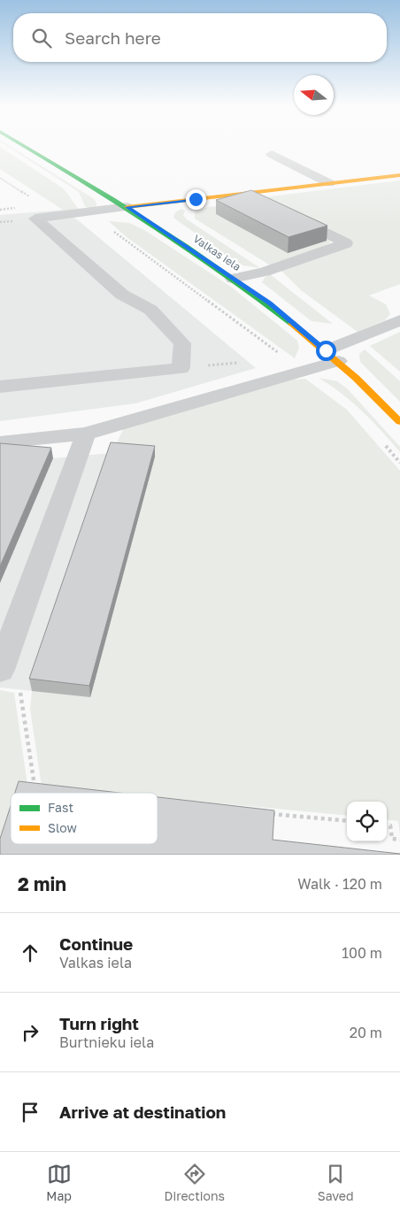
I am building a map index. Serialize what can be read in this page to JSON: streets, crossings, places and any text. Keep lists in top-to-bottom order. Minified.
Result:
{"streets":{"main road":["Valkas iela"]},"legend":["Fast","Slow"],"north":"left","page":{"search":"Search here","heading":["2 min","Walk · 120 m"],"list":[["Continue","Valkas iela","100 m"],["Turn right","Burtnieku iela","20 m"],"Arrive at destination"],"nav":["Map","Directions","Saved"]}}
